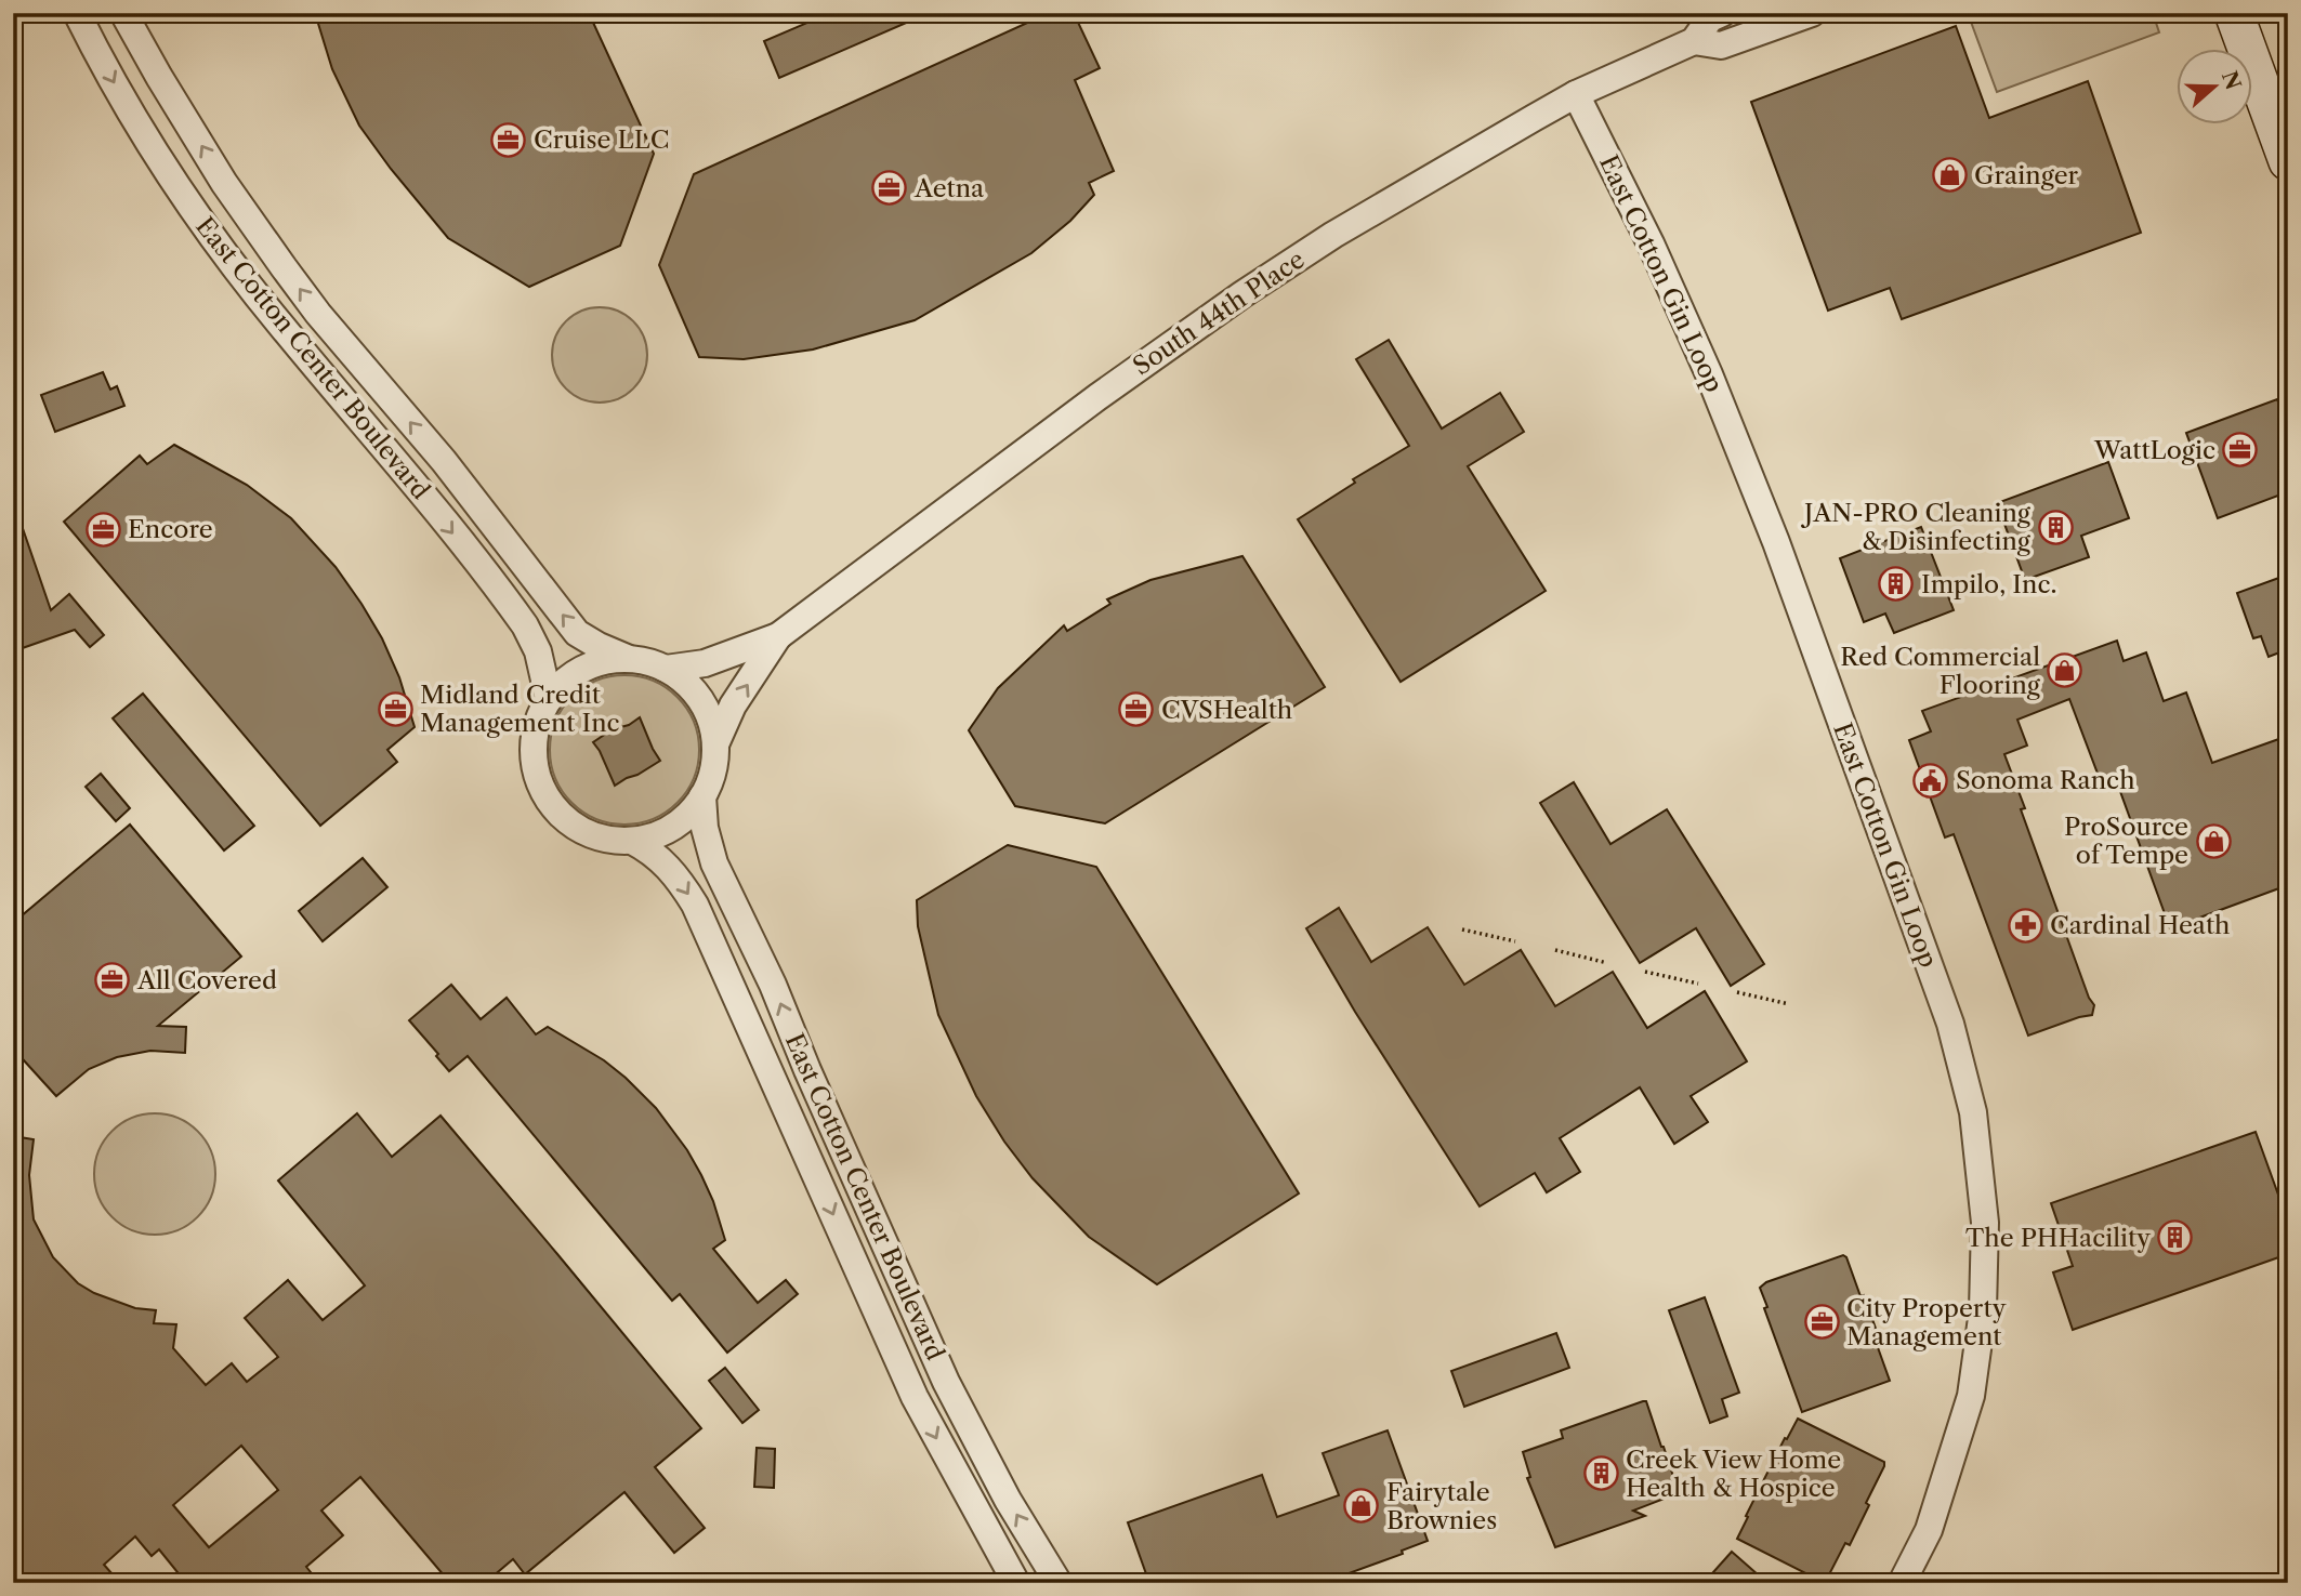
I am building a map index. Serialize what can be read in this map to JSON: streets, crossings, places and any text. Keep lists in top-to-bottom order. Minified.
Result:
{"streets":{"street":["East Cotton Gin Loop","South 44th Place","East Cotton Center Boulevard"]},"crossings":[["East Cotton Gin Loop","South 44th Place"],["South 44th Place","East Cotton Center Boulevard"]],"places":{"office":["Cruise LLC","Aetna","WattLogic","Encore","Midland Credit Management Inc","CVSHealth","All Covered","City Property Management"],"shop":["Grainger","Red Commercial Flooring","ProSource of Tempe","Fairytale Brownies"],"building":["JAN-PRO Cleaning & Disinfecting","Impilo, Inc.","The PHHacility","Creek View Home Health & Hospice"],"public building":["Sonoma Ranch"],"pharmacy":["Cardinal Heath"]},"north":"right"}
